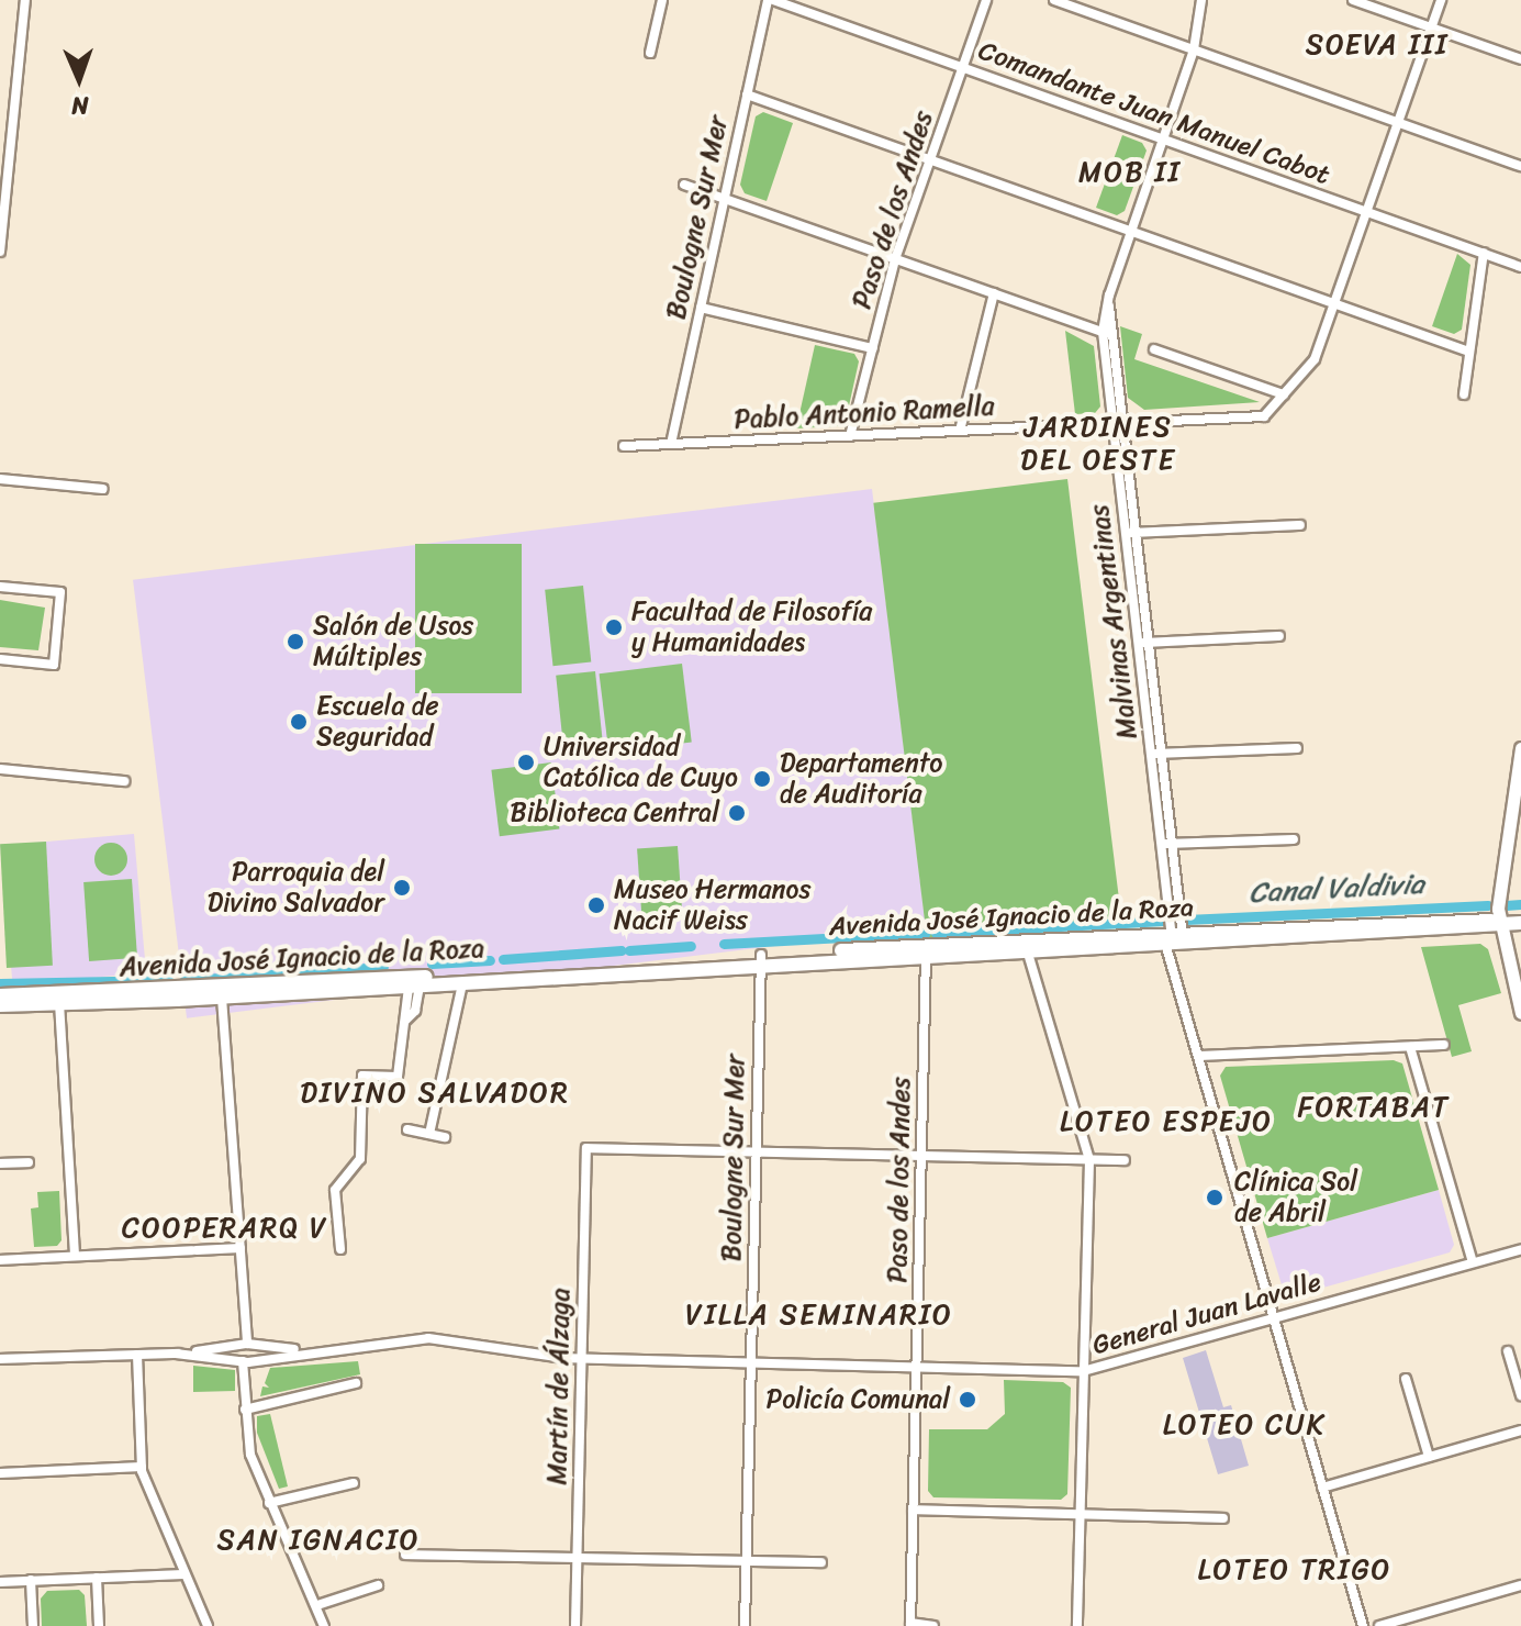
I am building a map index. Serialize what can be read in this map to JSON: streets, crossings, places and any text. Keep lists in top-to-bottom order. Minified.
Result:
{"streets":{"main road":["Avenida José Ignacio de la Roza"],"street":["Comandante Juan Manuel Cabot","Paso de los Andes","Boulogne Sur Mer","Pablo Antonio Ramella","Malvinas Argentinas","General Juan Lavalle","Martín de Álzaga"]},"crossings":[["Comandante Juan Manuel Cabot","Paso de los Andes"],["Comandante Juan Manuel Cabot","Boulogne Sur Mer"],["Comandante Juan Manuel Cabot","Malvinas Argentinas"],["Paso de los Andes","Pablo Antonio Ramella"],["Paso de los Andes","Avenida José Ignacio de la Roza"],["Paso de los Andes","General Juan Lavalle"],["Boulogne Sur Mer","Pablo Antonio Ramella"],["Boulogne Sur Mer","Avenida José Ignacio de la Roza"],["Boulogne Sur Mer","General Juan Lavalle"],["Boulogne Sur Mer","Martín de Álzaga"],["Pablo Antonio Ramella","Malvinas Argentinas"],["Malvinas Argentinas","Avenida José Ignacio de la Roza"],["Malvinas Argentinas","General Juan Lavalle"],["General Juan Lavalle","Martín de Álzaga"]],"districts":["SOEVA III","MOB II","JARDINES DEL OESTE","DIVINO SALVADOR","FORTABAT","LOTEO ESPEJO","COOPERARQ V","VILLA SEMINARIO","LOTEO CUK","SAN IGNACIO","LOTEO TRIGO"],"water":["Canal Valdivia"],"places":["Facultad de Filosofía y Humanidades","Salón de Usos Múltiples","Escuela de Seguridad","Universidad Católica de Cuyo","Departamento de Auditoría","Biblioteca Central","Parroquia del Divino Salvador","Museo Hermanos Nacif Weiss","Clínica Sol de Abril","Policía Comunal"],"north":"bottom"}
